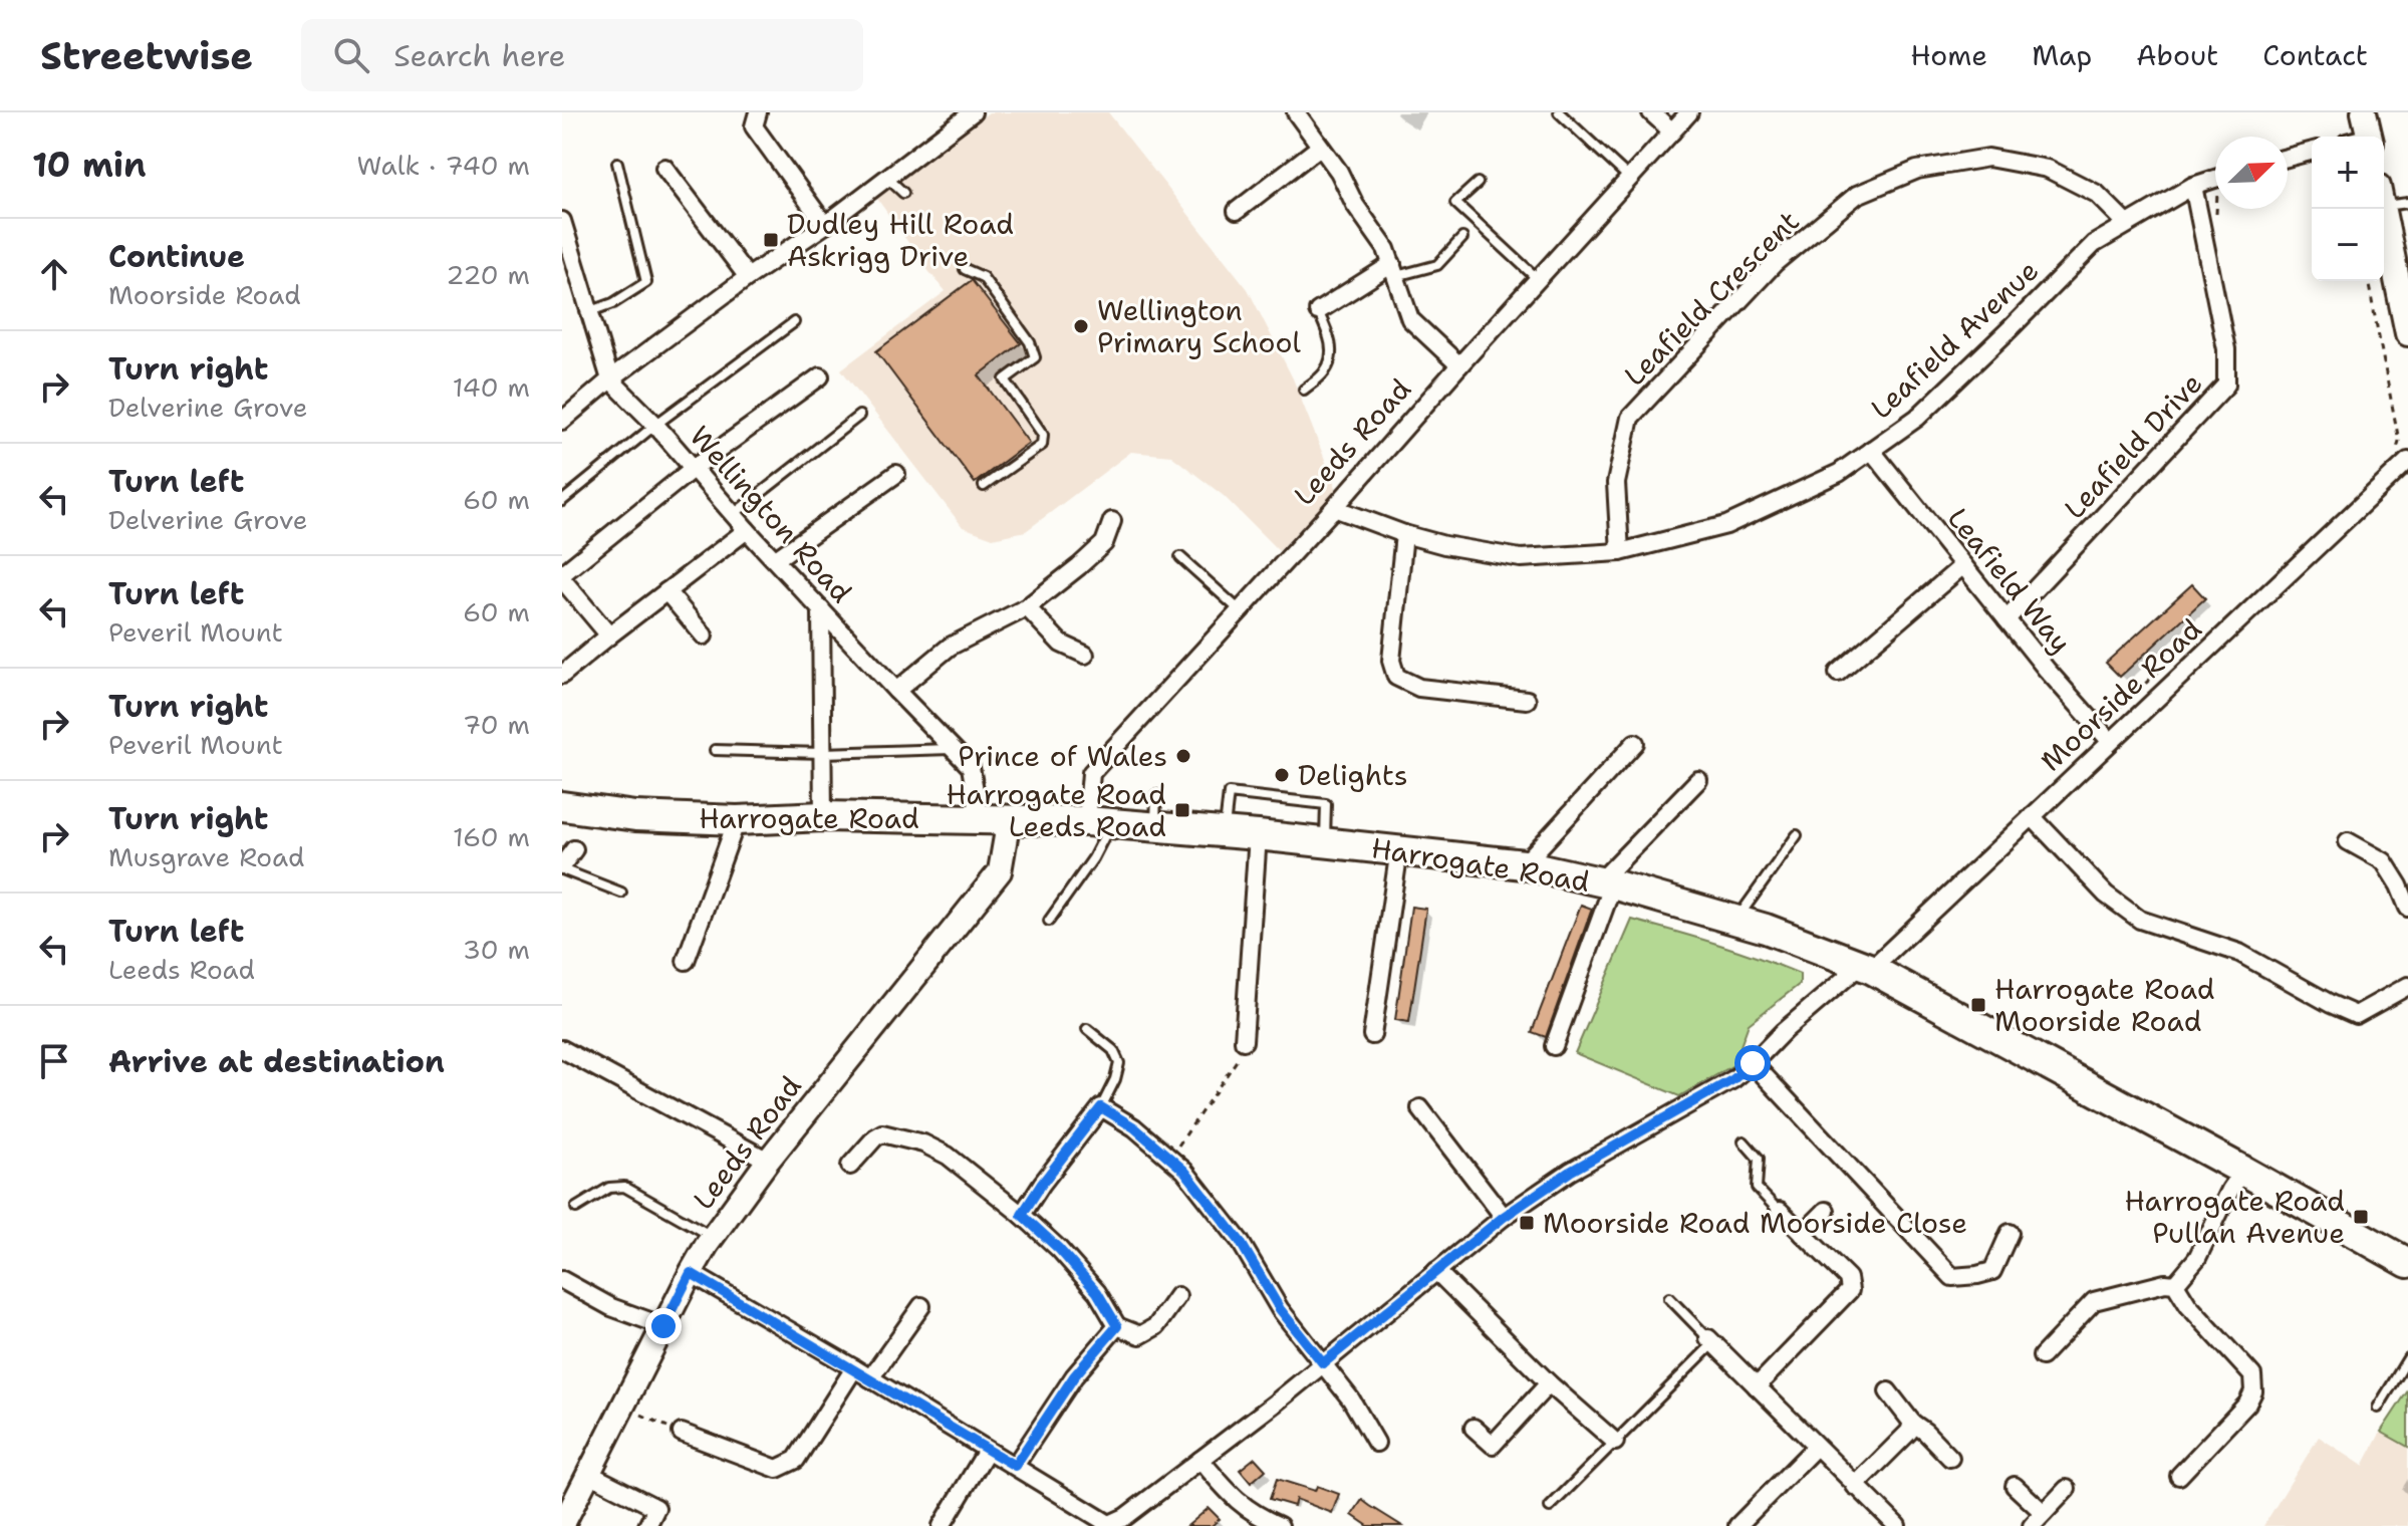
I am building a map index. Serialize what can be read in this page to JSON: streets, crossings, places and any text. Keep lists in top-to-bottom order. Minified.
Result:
{"streets":{"highway":["Harrogate Road"],"street":["Leafield Crescent","Leafield Avenue","Leeds Road","Leafield Drive","Wellington Road","Leafield Way","Moorside Road"]},"crossings":[["Leafield Crescent","Leafield Avenue"],["Leafield Avenue","Leeds Road"],["Leafield Avenue","Leafield Drive"],["Leafield Avenue","Leafield Way"],["Leeds Road","Harrogate Road"],["Leafield Drive","Leafield Way"],["Wellington Road","Harrogate Road"],["Leafield Way","Moorside Road"],["Moorside Road","Harrogate Road"]],"places":{"transit":["Dudley Hill Road Askrigg Drive","Harrogate Road Leeds Road","Harrogate Road Moorside Road","Harrogate Road Pullan Avenue","Moorside Road Moorside Close"],"other":["Wellington Primary School","Prince of Wales","Delights"]},"north":"top right","page":{"header":"Streetwise","search":"Search here","nav":["Home","Map","About","Contact"],"heading":["10 min","Walk · 740 m"],"map_buttons":["+","−"],"list":[["Continue","Moorside Road","220 m"],["Turn right","Delverine Grove","140 m"],["Turn left","Delverine Grove","60 m"],["Turn left","Peveril Mount","60 m"],["Turn right","Peveril Mount","70 m"],["Turn right","Musgrave Road","160 m"],["Turn left","Leeds Road","30 m"],"Arrive at destination"]}}
